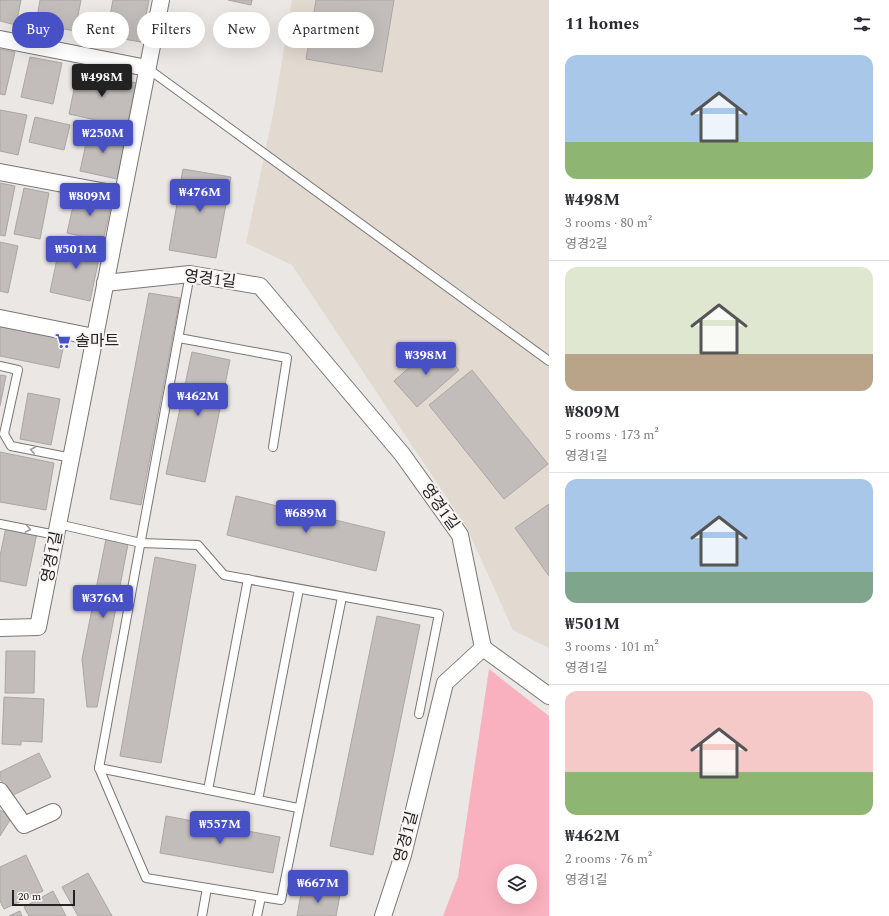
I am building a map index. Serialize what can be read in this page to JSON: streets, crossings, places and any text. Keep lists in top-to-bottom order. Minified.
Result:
{"streets":{"street":["영경1길"]},"places":{"supermarket":["솔마트"]},"scale_bar":"20 m","page":{"heading":"11 homes","chip":["Buy","Rent","Filters","New","Apartment"],"list":[{"name":"₩498M","note":"3 rooms · 80 m² · 영경2길"},{"name":"₩809M","note":"5 rooms · 173 m² · 영경1길"},{"name":"₩501M","note":"3 rooms · 101 m² · 영경1길"},{"name":"₩462M","note":"2 rooms · 76 m² · 영경1길"}],"price":["₩498M","₩250M","₩476M","₩809M","₩501M","₩398M","₩462M","₩689M","₩376M","₩557M","₩667M"],"scale":"20 m"}}
